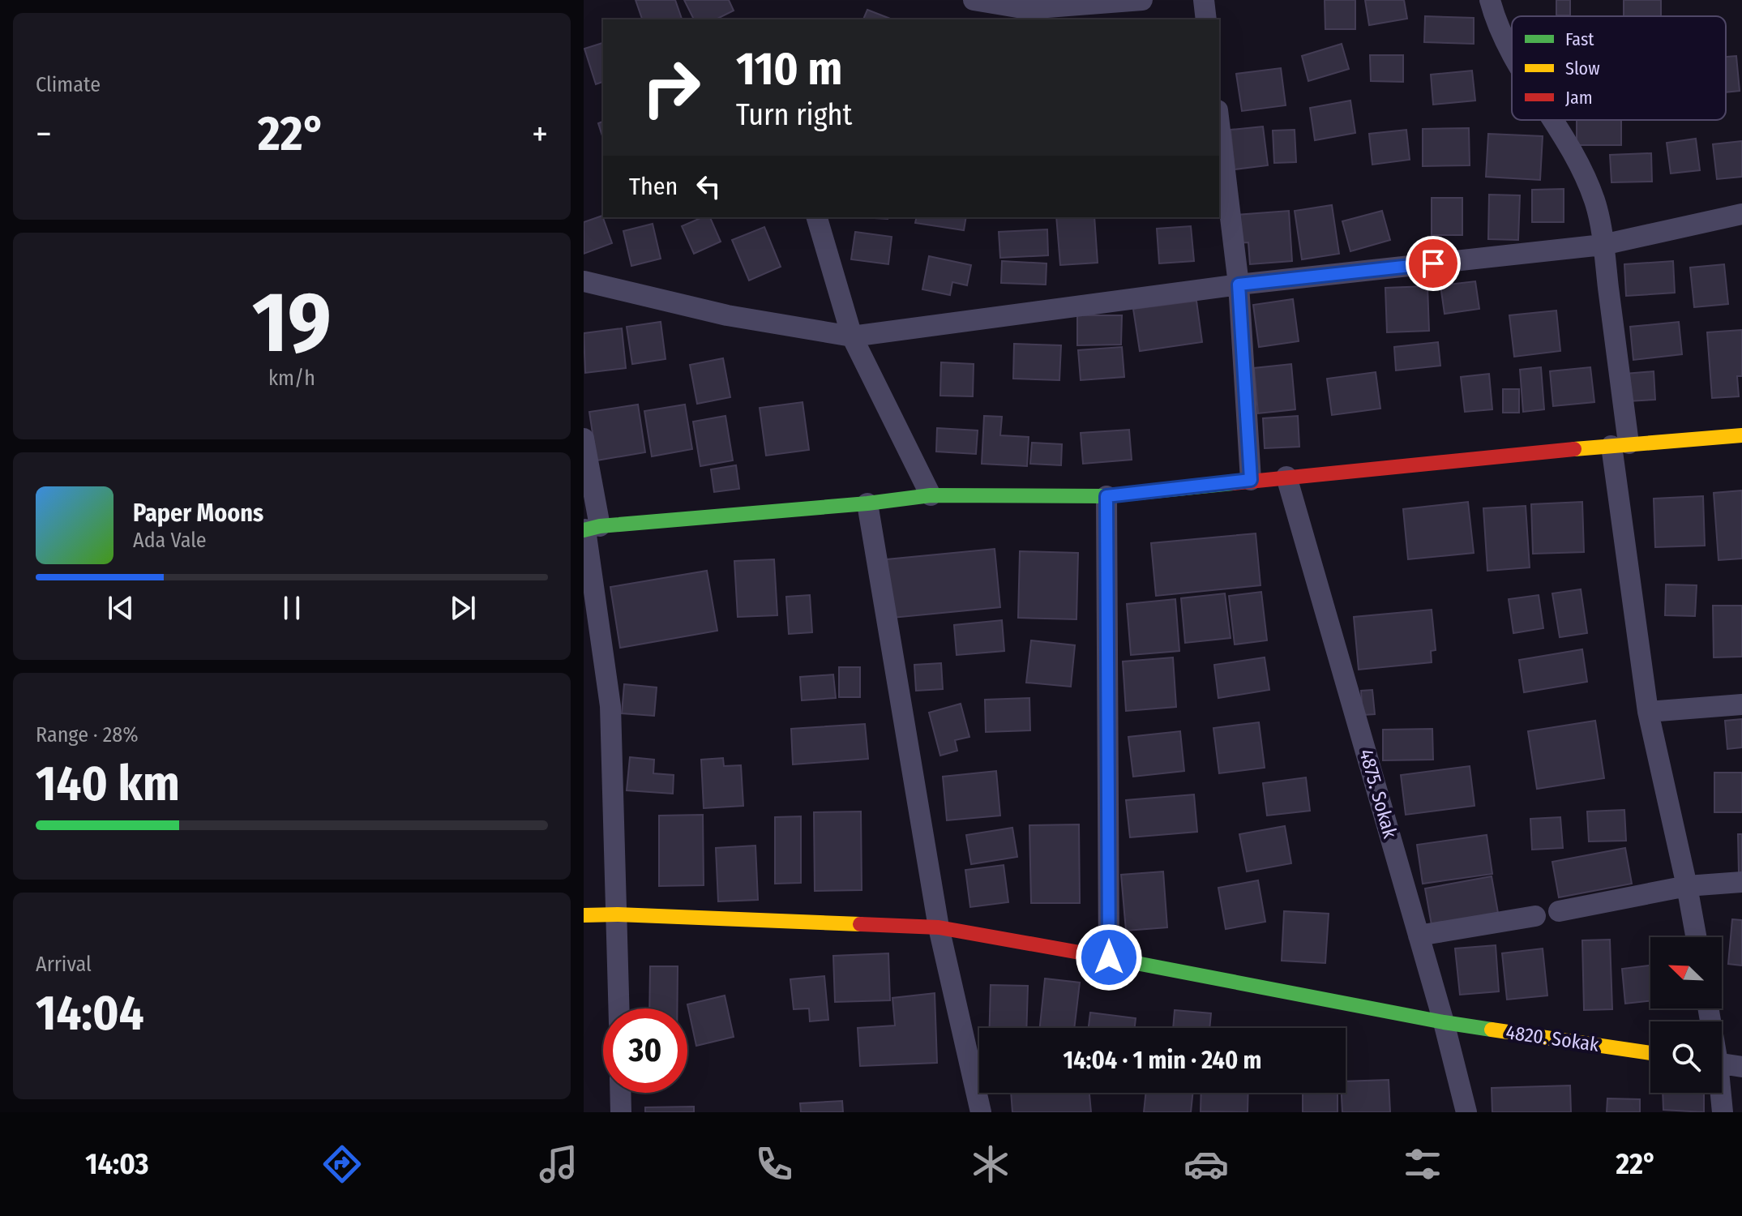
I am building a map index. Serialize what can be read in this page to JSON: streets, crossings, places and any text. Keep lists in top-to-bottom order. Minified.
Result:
{"streets":{"street":["4875. Sokak","4820. Sokak"]},"crossings":[["4875. Sokak","4820. Sokak"]],"legend":["Fast","Slow","Jam"],"north":"top left","page":{"tile":["Climate",["19","km/h"],["Range · 28%","140 km"],["Arrival","14:04"]],"turn":["110 m","Turn right"],"heat":["−","22°","+"],"then":"Then","song":["Paper Moons","Ada Vale"],"limit":"30","trip":"14:04 · 1 min · 240 m","tabs":["14:03","22°"]}}
